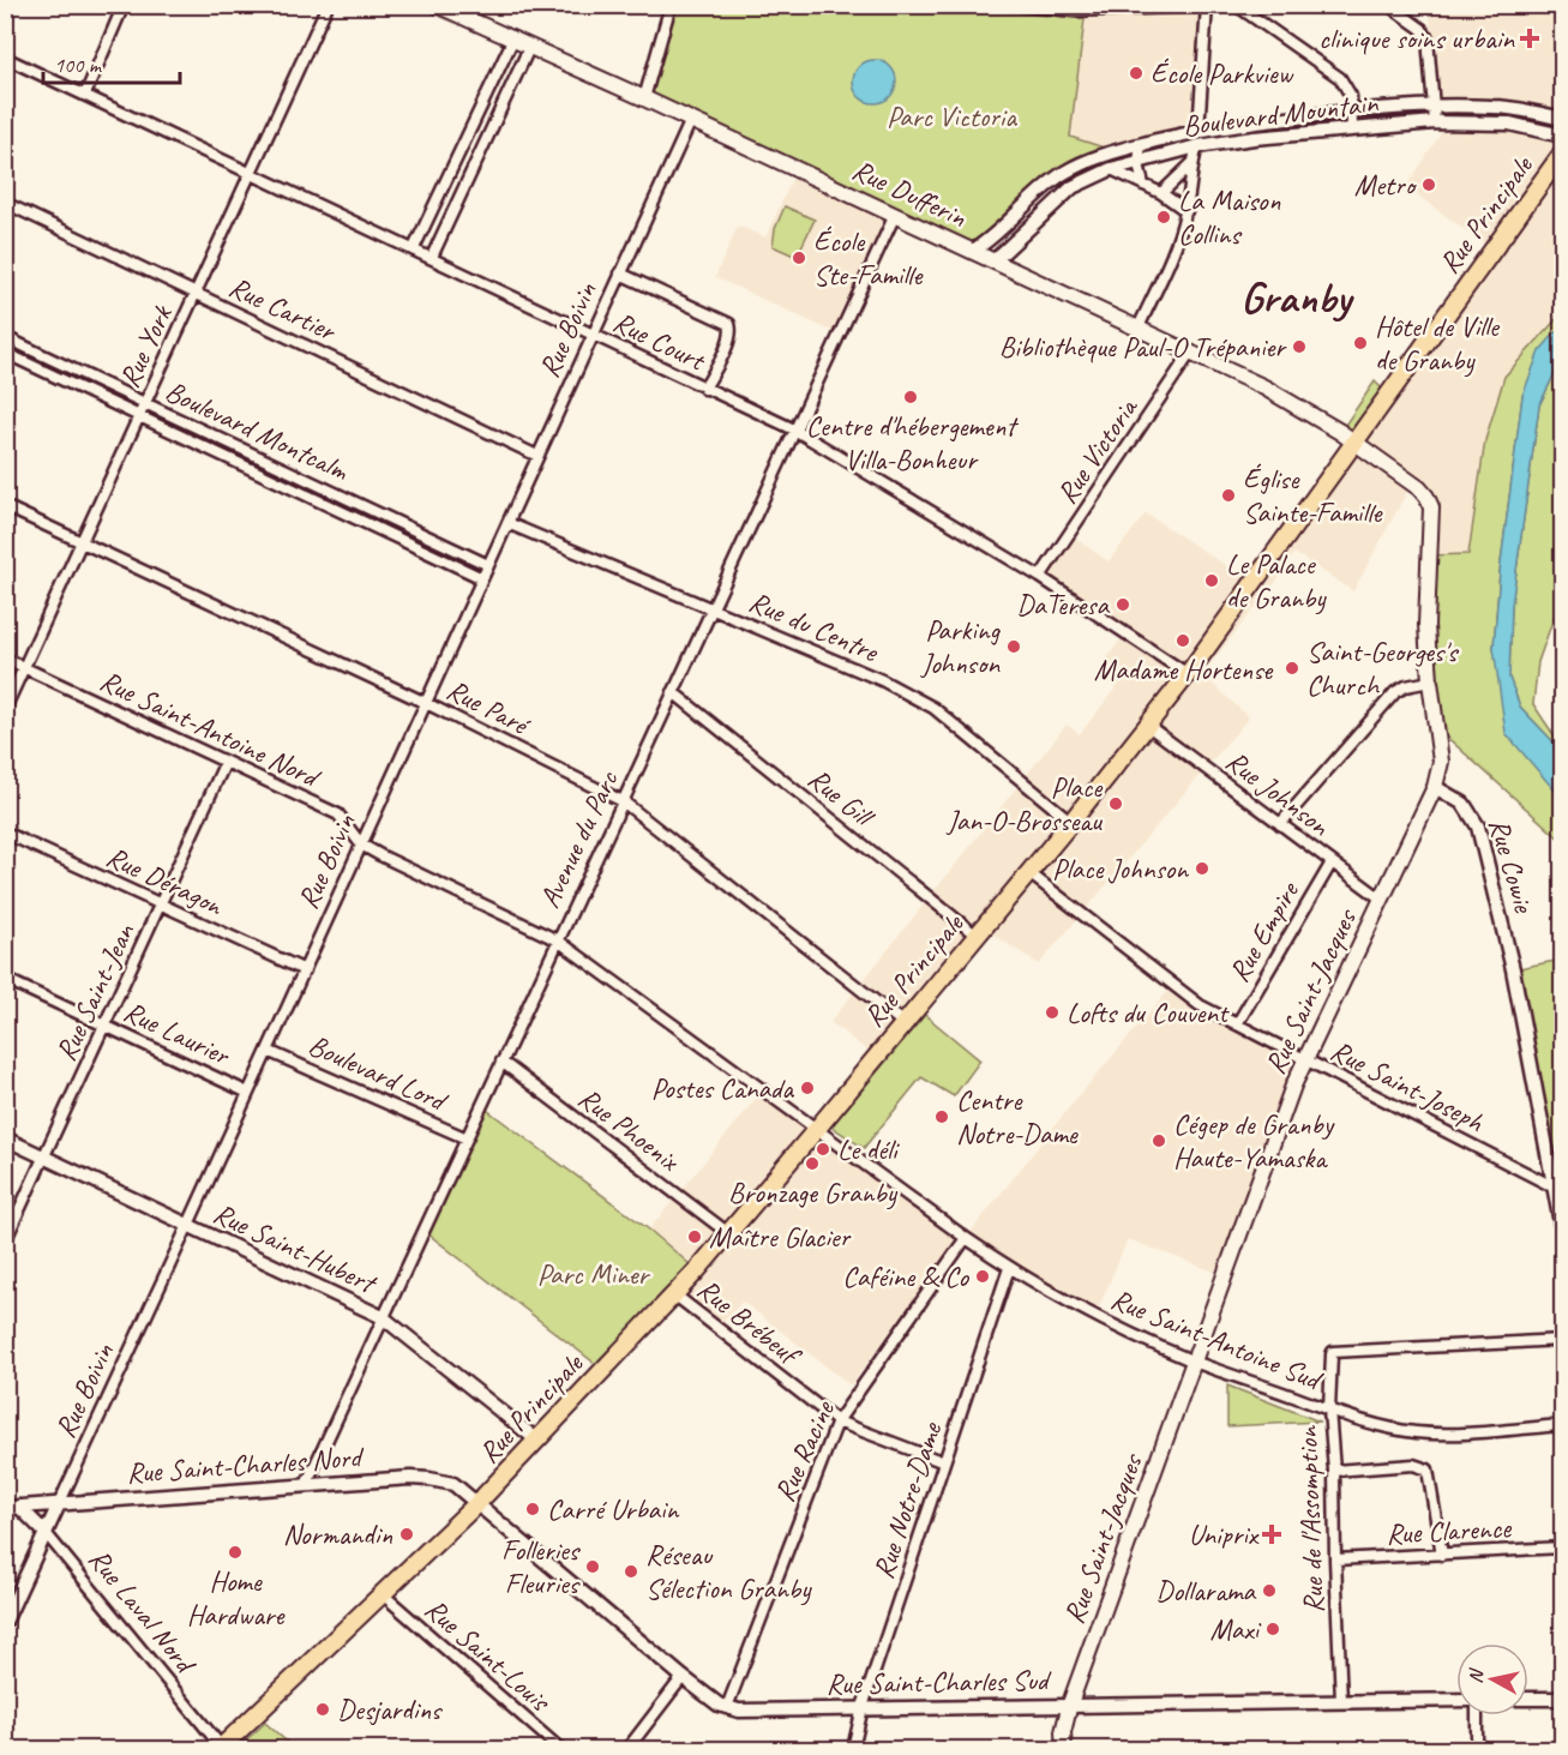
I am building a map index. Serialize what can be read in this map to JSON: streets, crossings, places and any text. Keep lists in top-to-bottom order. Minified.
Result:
{"streets":{"main road":["Rue Dufferin","Rue Principale","Rue Saint-Jacques"],"street":["Boulevard Mountain","Rue Cartier","Rue Boivin","Rue Court","Rue York","Boulevard Montcalm","Rue Victoria","Rue du Centre","Rue Paré","Rue Saint-Antoine Nord","Rue Johnson","Rue Gill","Avenue du Parc","Rue Cowie","Rue Déragon","Rue Empire","Rue Saint-Jean","Rue Laurier","Boulevard Lord","Rue Saint-Joseph","Rue Phoenix","Rue Saint-Hubert","Rue Brébeuf","Rue Saint-Antoine Sud","Rue Racine","Rue Saint-Charles Nord","Rue Notre-Dame","Rue de l'Assomption","Rue Clarence","Rue Laval Nord","Rue Saint-Louis","Rue Saint-Charles Sud"]},"crossings":[["Boulevard Mountain","Rue Dufferin"],["Rue Dufferin","Rue Principale"],["Rue Dufferin","Rue Boivin"],["Rue Dufferin","Rue Victoria"],["Rue Dufferin","Avenue du Parc"],["Rue Dufferin","Rue Saint-Jacques"],["Rue Principale","Rue Court"],["Rue Principale","Rue du Centre"],["Rue Principale","Rue Paré"],["Rue Principale","Rue Saint-Antoine Nord"],["Rue Principale","Rue Johnson"],["Rue Principale","Rue Gill"],["Rue Principale","Rue Saint-Jacques"],["Rue Principale","Rue Saint-Joseph"],["Rue Principale","Rue Phoenix"],["Rue Principale","Rue Saint-Hubert"],["Rue Principale","Rue Brébeuf"],["Rue Principale","Rue Saint-Antoine Sud"],["Rue Principale","Rue Saint-Charles Nord"],["Rue Principale","Rue Laval Nord"],["Rue Principale","Rue Saint-Louis"],["Rue Principale","Rue Saint-Charles Sud"],["Rue Cartier","Rue Boivin"],["Rue Cartier","Rue York"],["Rue Boivin","Rue Court"],["Rue Boivin","Boulevard Montcalm"],["Rue Boivin","Rue du Centre"],["Rue Boivin","Rue Paré"],["Rue Boivin","Rue Saint-Antoine Nord"],["Rue Boivin","Rue Déragon"],["Rue Boivin","Rue Laurier"],["Rue Boivin","Boulevard Lord"],["Rue Boivin","Rue Saint-Hubert"],["Rue Boivin","Rue Saint-Charles Nord"],["Rue Boivin","Rue Laval Nord"],["Rue Court","Rue York"],["Rue Court","Rue Victoria"],["Rue Court","Avenue du Parc"],["Rue York","Boulevard Montcalm"],["Rue York","Rue Paré"],["Rue York","Rue Saint-Antoine Nord"],["Rue du Centre","Avenue du Parc"],["Rue Paré","Avenue du Parc"],["Rue Saint-Antoine Nord","Avenue du Parc"],["Rue Saint-Antoine Nord","Rue Saint-Jean"],["Rue Saint-Antoine Nord","Rue Saint-Antoine Sud"],["Rue Johnson","Rue Empire"],["Rue Johnson","Rue Saint-Jacques"],["Rue Gill","Avenue du Parc"],["Avenue du Parc","Boulevard Lord"],["Avenue du Parc","Rue Phoenix"],["Avenue du Parc","Rue Saint-Hubert"],["Avenue du Parc","Rue Saint-Charles Nord"],["Rue Cowie","Rue Saint-Jacques"],["Rue Cowie","Rue Saint-Joseph"],["Rue Déragon","Rue Saint-Jean"],["Rue Empire","Rue Saint-Joseph"],["Rue Saint-Jean","Rue Laurier"],["Rue Saint-Jean","Rue Saint-Hubert"],["Rue Saint-Jacques","Rue Saint-Joseph"],["Rue Saint-Jacques","Rue Saint-Antoine Sud"],["Rue Saint-Jacques","Rue Saint-Charles Sud"],["Rue Brébeuf","Rue Racine"],["Rue Brébeuf","Rue Notre-Dame"],["Rue Saint-Antoine Sud","Rue Racine"],["Rue Saint-Antoine Sud","Rue Notre-Dame"],["Rue Saint-Antoine Sud","Rue de l'Assomption"],["Rue Racine","Rue Saint-Charles Sud"],["Rue Saint-Charles Nord","Rue Laval Nord"],["Rue Saint-Charles Nord","Rue Saint-Charles Sud"],["Rue Notre-Dame","Rue Saint-Charles Sud"],["Rue de l'Assomption","Rue Clarence"],["Rue de l'Assomption","Rue Saint-Charles Sud"]],"districts":["Granby"],"parks":["Parc Victoria","Parc Miner"],"places":{"health":["clinique soins urbain","Uniprix"],"other":["École Parkview","Metro","La Maison Collins","École Ste-Famille","Hôtel de Ville de Granby","Bibliothèque Paul-O Trépanier","Centre d'hébergement Villa-Bonheur","Église Sainte-Famille","Le Palace de Granby","DaTeresa","Madame Hortense","Parking Johnson","Saint-Georges's Church","Place Jan-O-Brosseau","Place Johnson","Lofts du Couvent","Postes Canada","Centre Notre-Dame","Cégep de Granby Haute-Yamaska","Le déli","Bronzage Granby","Maître Glacier","Caféine & Co","Carré Urbain","Normandin","Home Hardware","Folleries Fleuries","Réseau Sélection Granby","Dollarama","Maxi","Desjardins"]},"scale_bar":"100 m","north":"left"}
